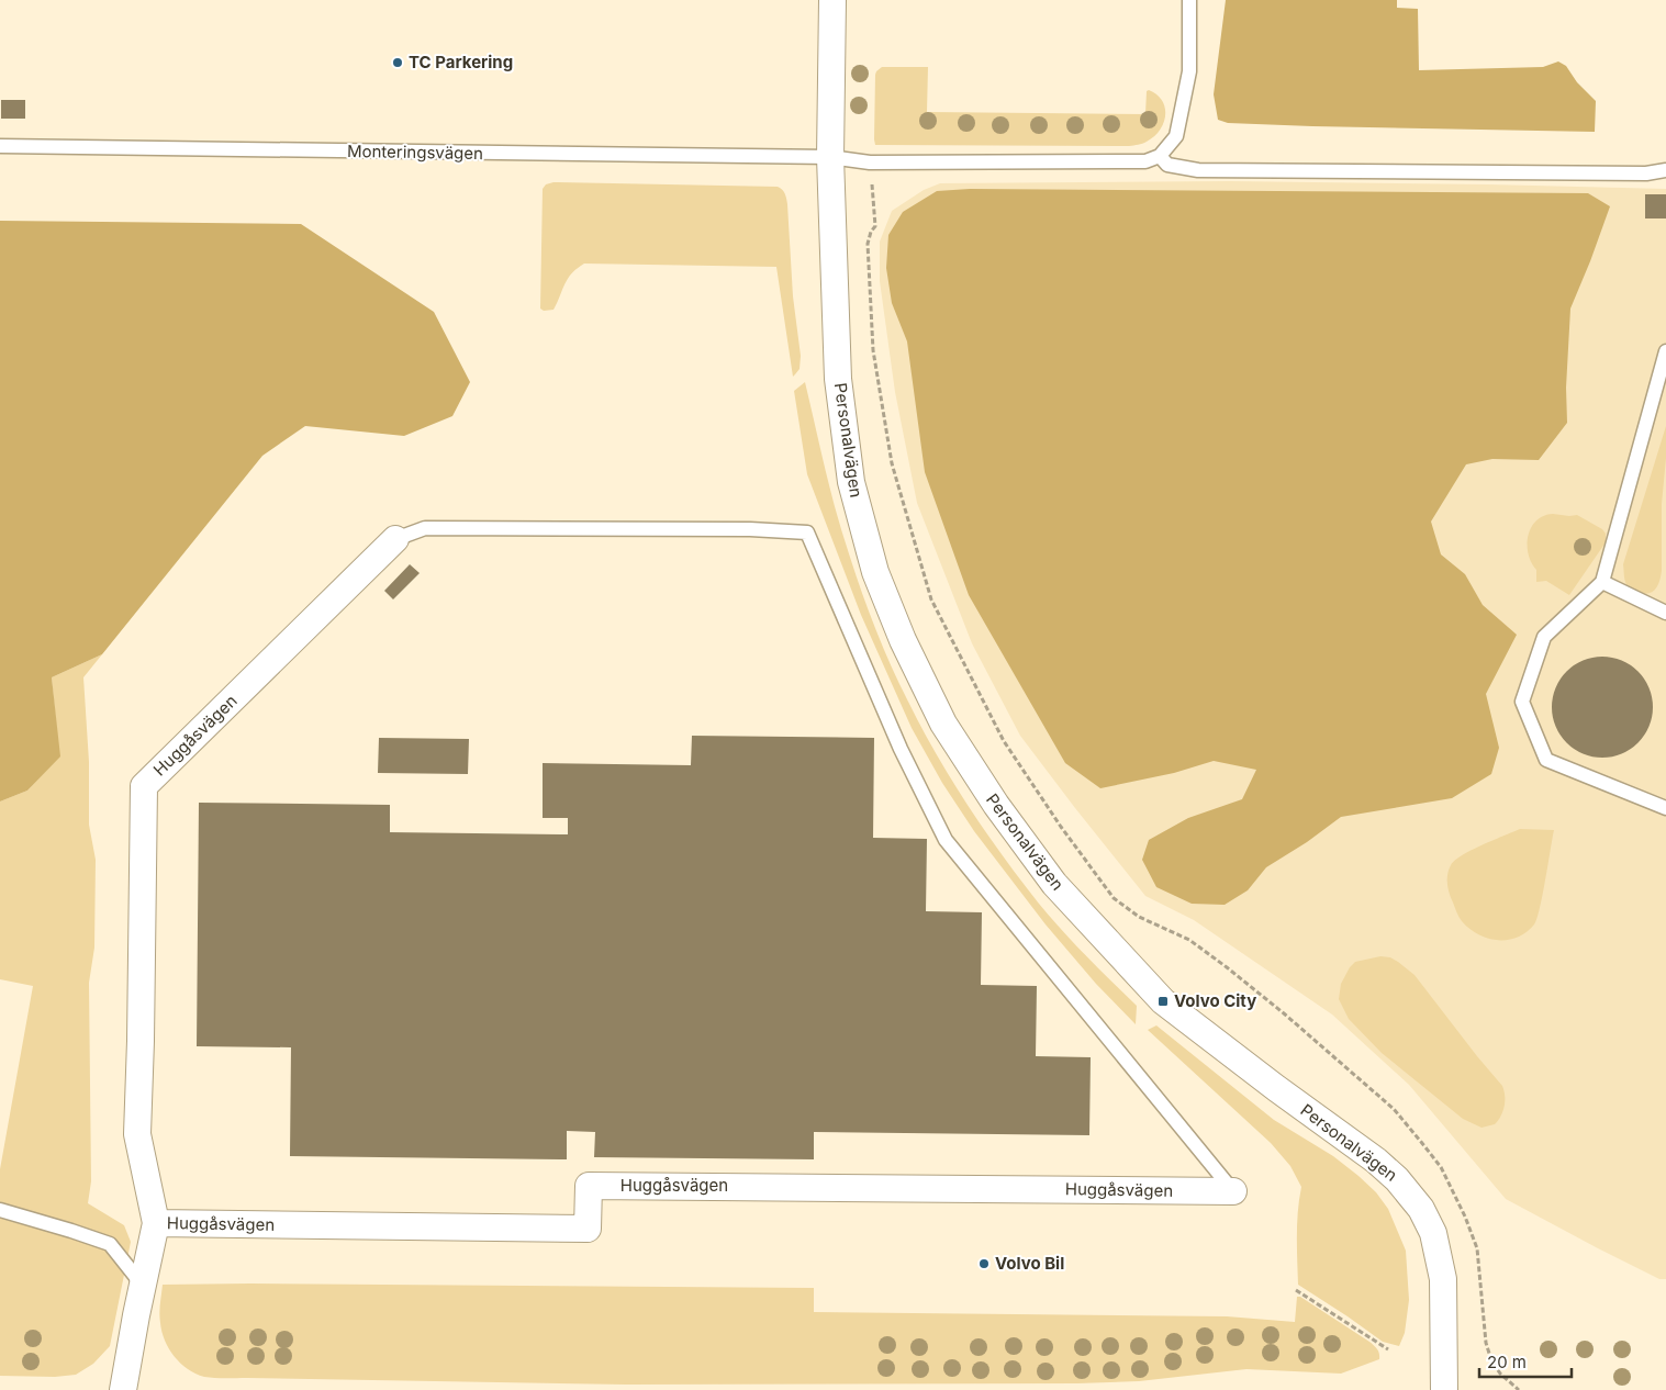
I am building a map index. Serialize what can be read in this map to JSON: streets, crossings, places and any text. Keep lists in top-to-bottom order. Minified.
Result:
{"streets":{"street":["Personalvägen","Huggåsvägen"],"lane":["Monteringsvägen"]},"crossings":[["Monteringsvägen","Personalvägen"]],"places":{"other":["TC Parkering","Volvo Bil"],"transit":["Volvo City"]},"scale_bar":"20 m"}
